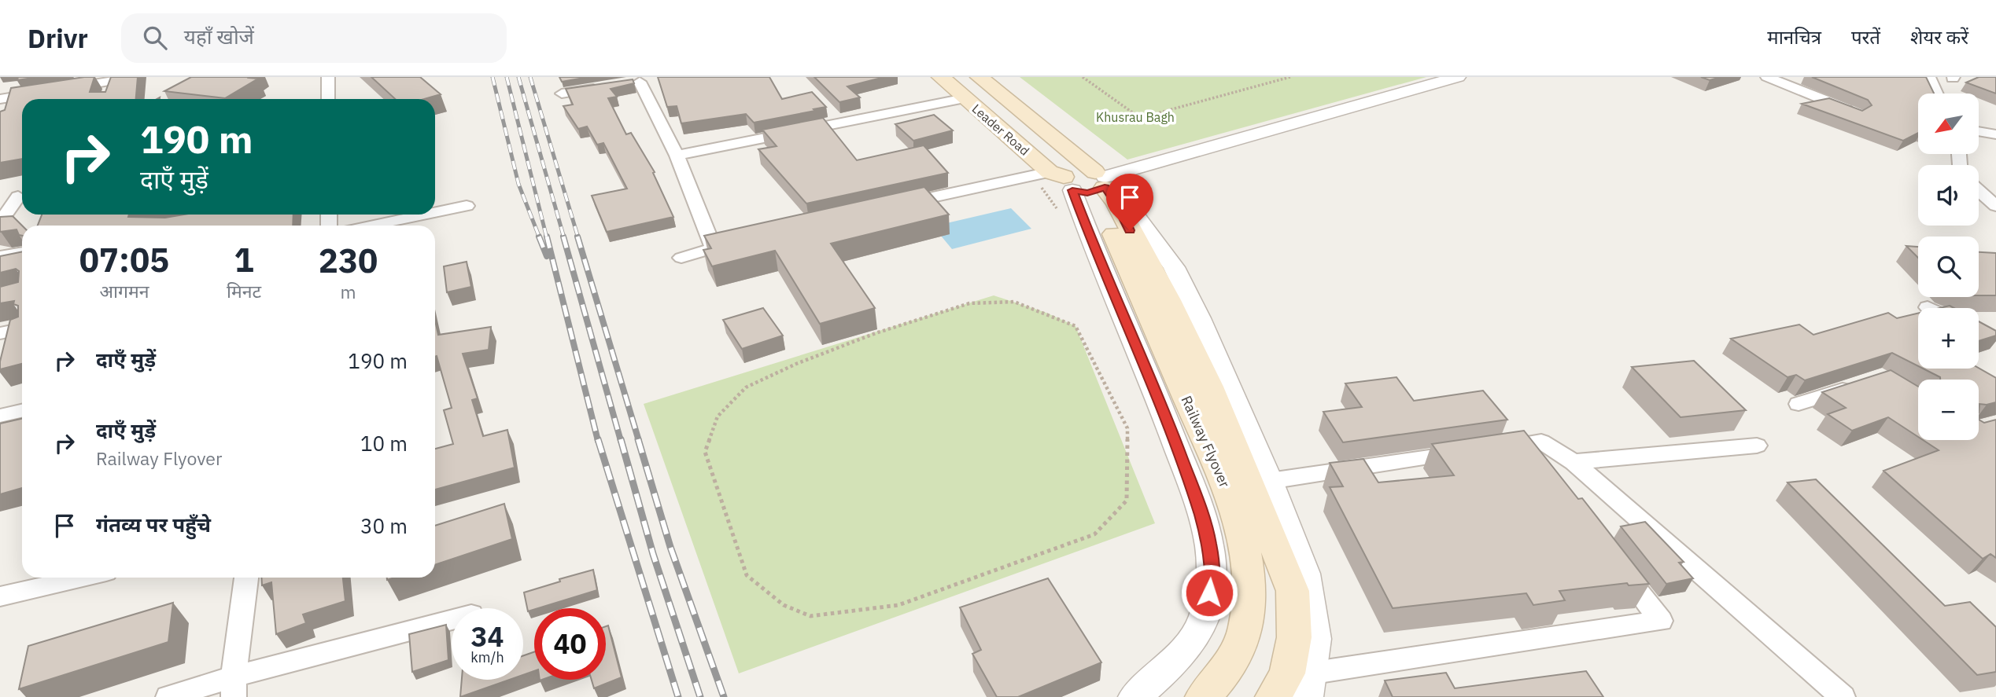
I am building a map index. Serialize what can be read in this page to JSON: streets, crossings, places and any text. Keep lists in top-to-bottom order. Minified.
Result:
{"streets":{"main road":["Leader Road","Railway Flyover"]},"crossings":[["Leader Road","Railway Flyover"]],"parks":["Khusrau Bagh"],"north":"bottom left","page":{"header":"Drivr","search":"यहाँ खोजें","nav":["मानचित्र","परतें","शेयर करें"],"map_buttons":["+","−"],"turn":["190 m","दाएँ मुड़ें"],"eta":["07:05","आगमन","1","मिनट","230","m"],"list":[{"name":"दाएँ मुड़ें","value":"190 m"},{"name":"दाएँ मुड़ें","note":"Railway Flyover","value":"10 m"},{"name":"गंतव्य पर पहुँचे","value":"30 m"}],"speed":"34 km/h","limit":"40"}}
